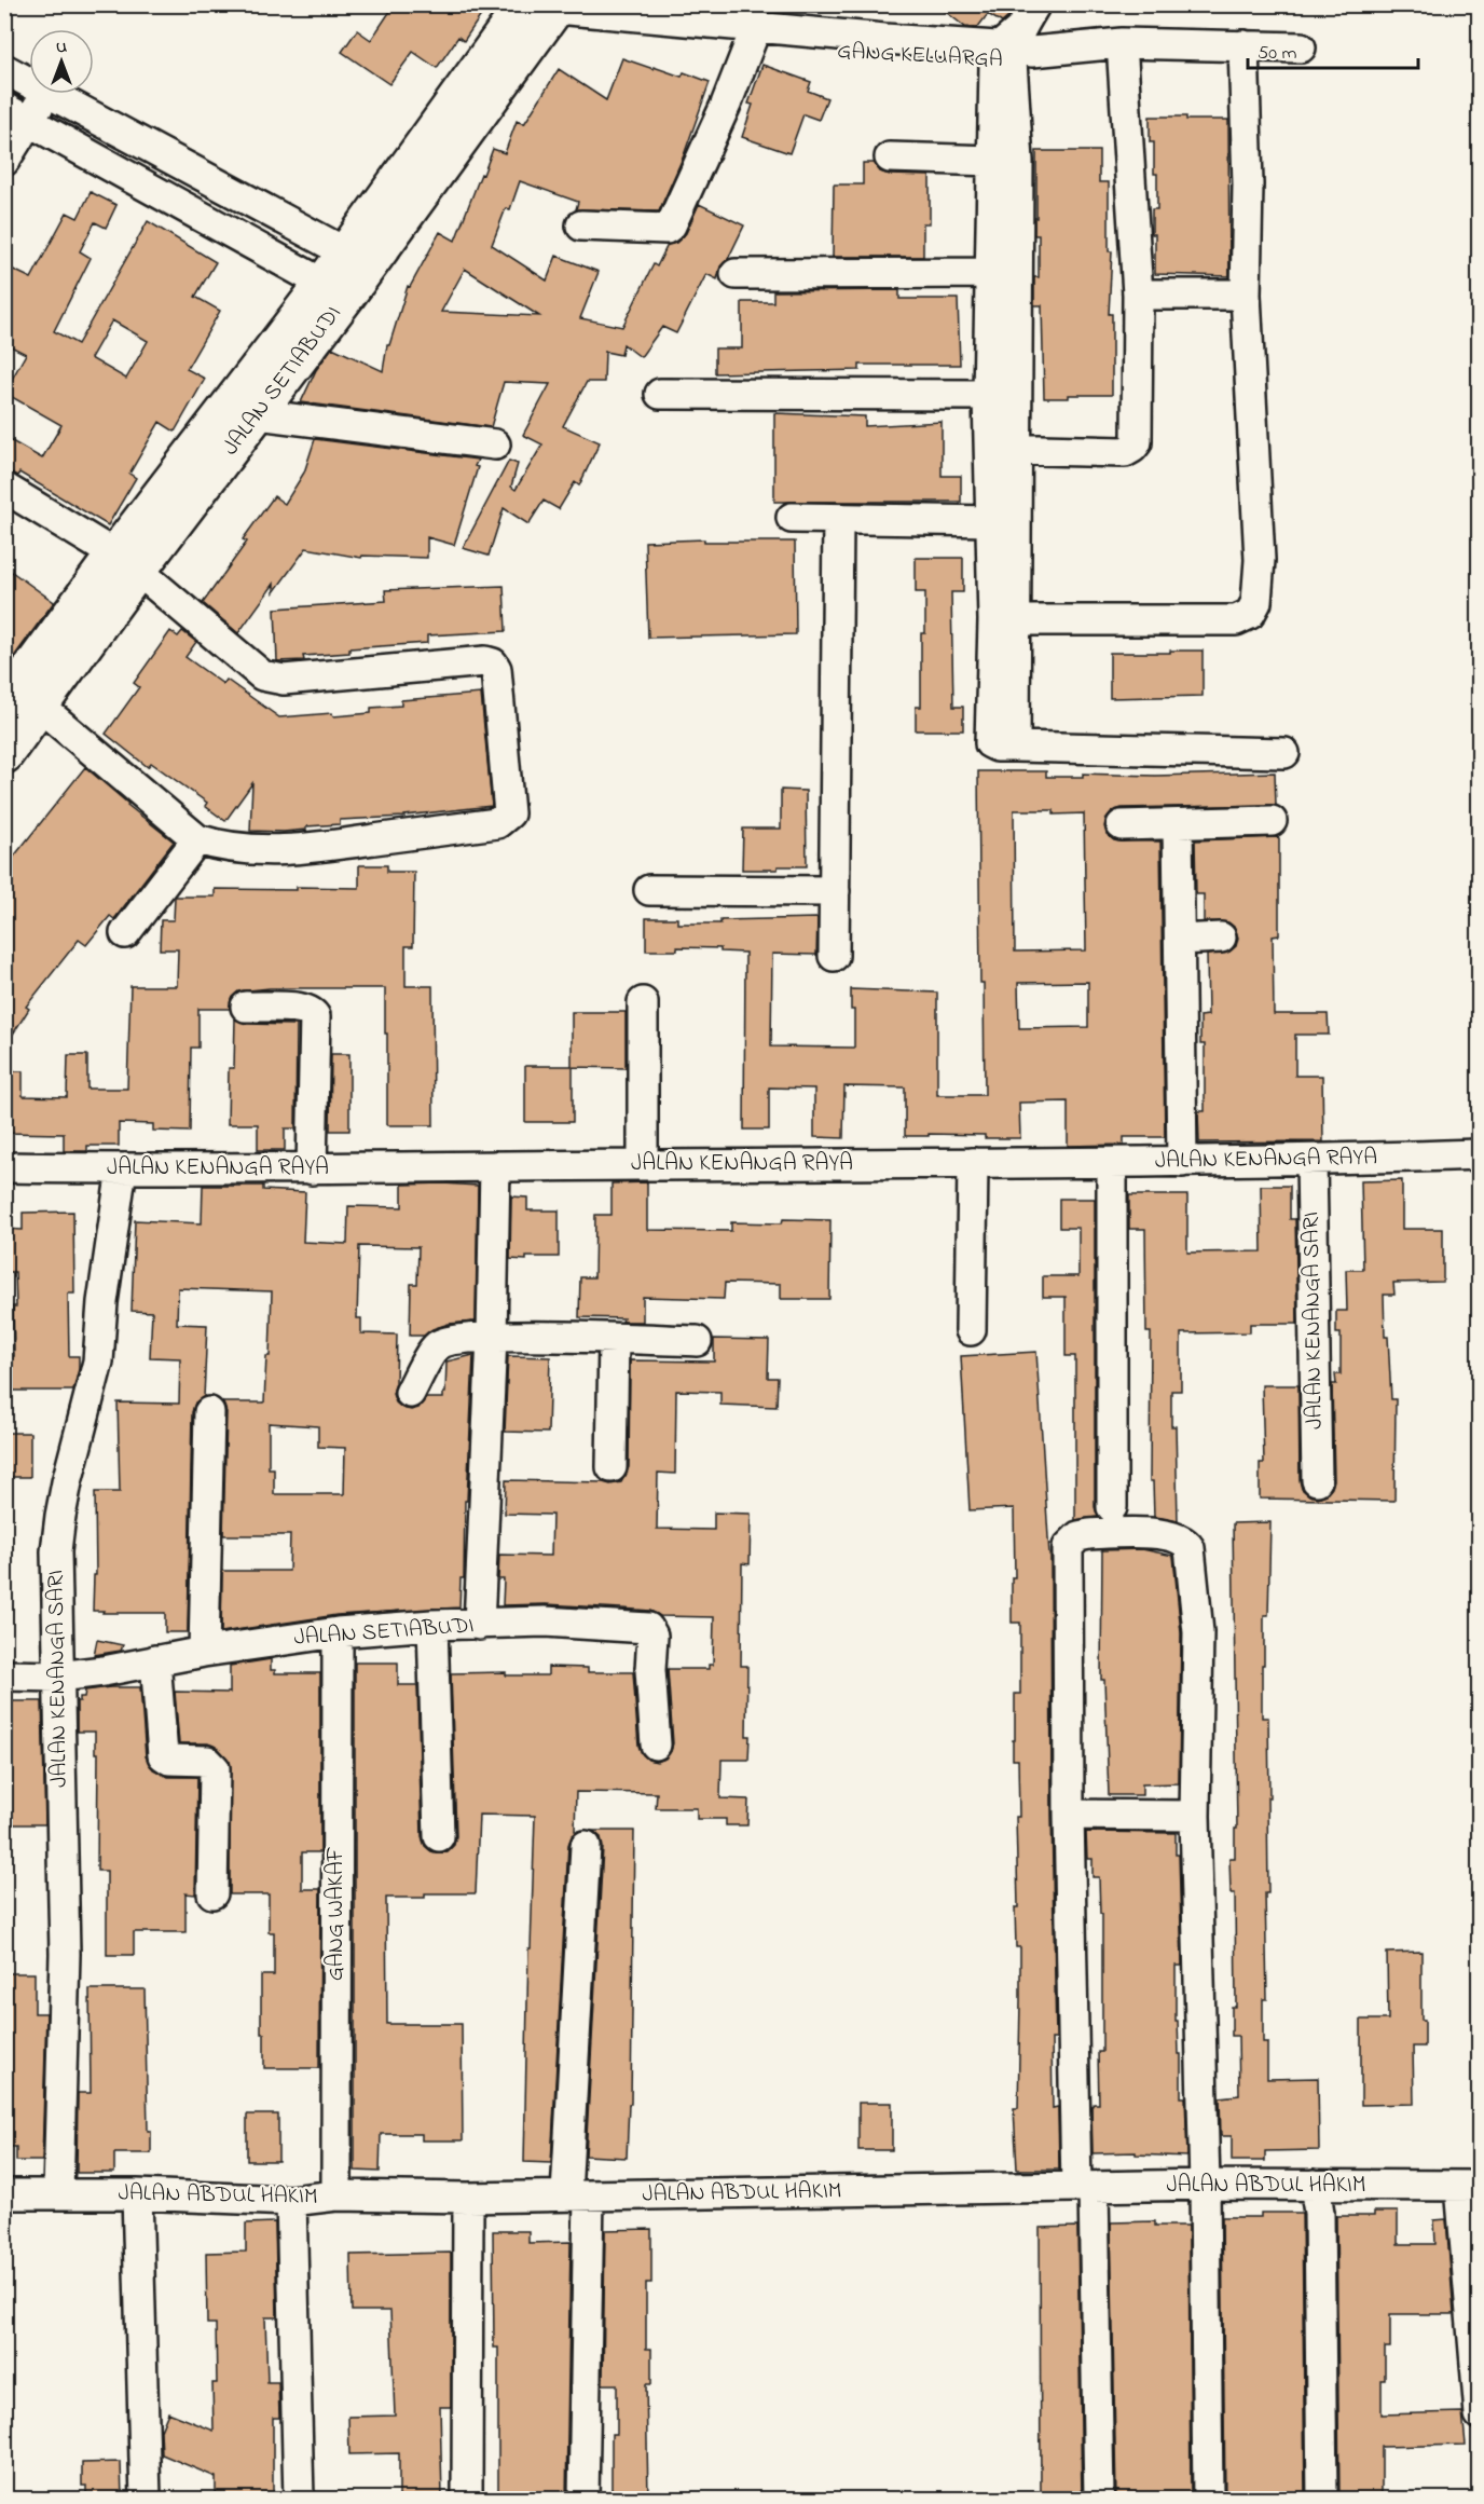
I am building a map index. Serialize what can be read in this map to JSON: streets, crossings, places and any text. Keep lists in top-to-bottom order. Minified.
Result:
{"streets":{"main road":["JALAN SETIABUDI"],"street":["GANG KELUARGA","JALAN KENANGA RAYA","JALAN KENANGA SARI","GANG WAKAF","JALAN ABDUL HAKIM"]},"crossings":[["GANG KELUARGA","JALAN SETIABUDI"],["JALAN SETIABUDI","JALAN KENANGA SARI"],["JALAN SETIABUDI","GANG WAKAF"],["JALAN KENANGA RAYA","JALAN KENANGA SARI"],["JALAN KENANGA SARI","JALAN ABDUL HAKIM"],["GANG WAKAF","JALAN ABDUL HAKIM"]],"scale_bar":"50 m","north":"top"}
